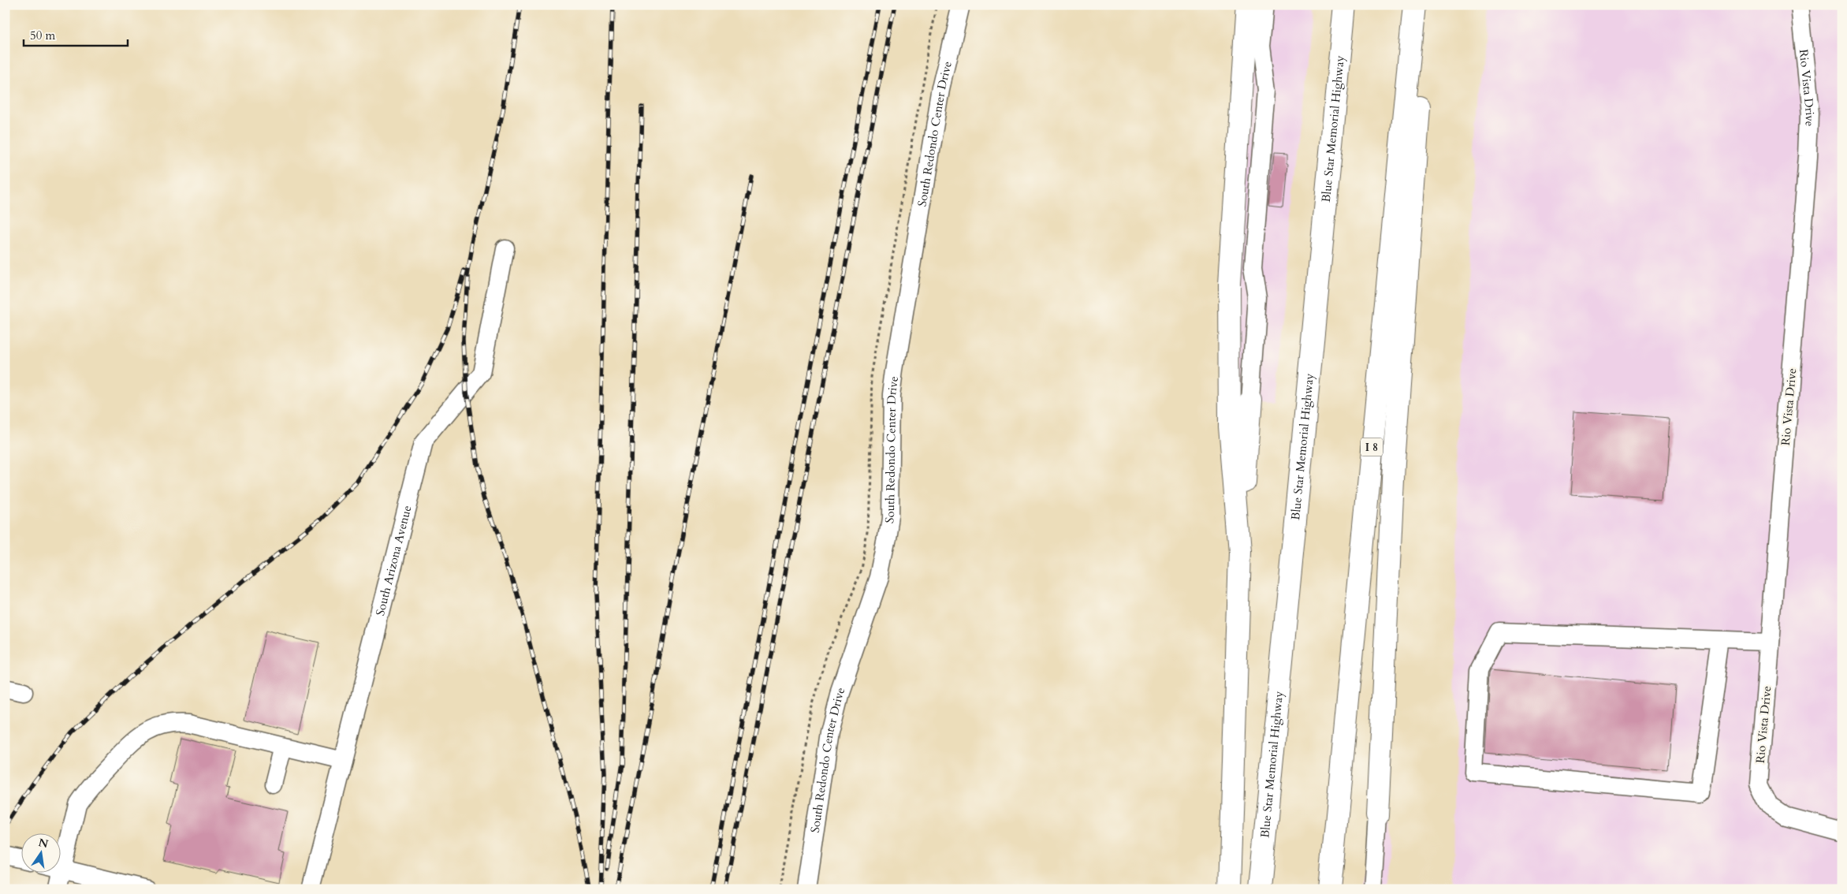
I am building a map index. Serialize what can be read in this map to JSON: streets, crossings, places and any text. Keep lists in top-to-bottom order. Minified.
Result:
{"streets":{"highway":["Blue Star Memorial Highway","I 8"],"street":["Rio Vista Drive","South Redondo Center Drive","South Arizona Avenue"]},"scale_bar":"50 m","north":"top"}
